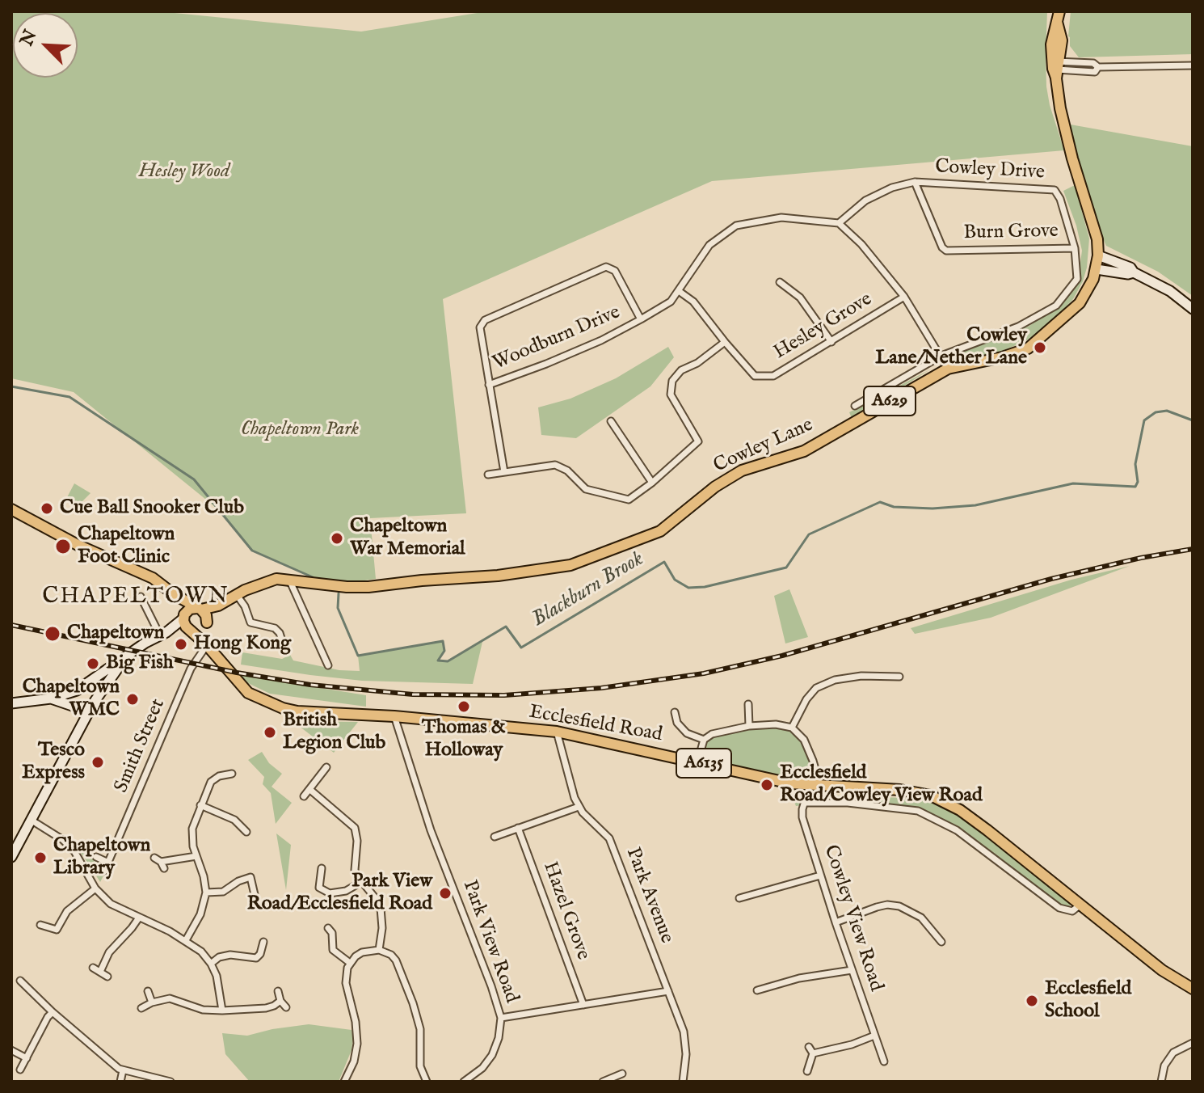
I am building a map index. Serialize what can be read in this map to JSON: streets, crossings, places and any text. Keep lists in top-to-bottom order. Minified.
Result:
{"streets":{"main road":["A629","Cowley Lane","Ecclesfield Road","A6135"],"street":["Cowley Drive","Burn Grove","Hesley Grove","Woodburn Drive","Smith Street","Park Avenue","Hazel Grove","Cowley View Road","Park View Road"]},"crossings":[["Cowley Drive","Burn Grove"],["Cowley Drive","Woodburn Drive"],["Hesley Grove","Woodburn Drive"],["Cowley Lane","Ecclesfield Road"],["Cowley Lane","A6135"],["Ecclesfield Road","Smith Street"],["Ecclesfield Road","A6135"],["Ecclesfield Road","Park Avenue"],["Ecclesfield Road","Cowley View Road"],["Ecclesfield Road","Park View Road"],["Park Avenue","Park View Road"],["Hazel Grove","Park View Road"]],"districts":["CHAPELTOWN"],"water":["Blackburn Brook"],"parks":["Hesley Wood","Chapeltown Park"],"places":["Cowley Lane/Nether Lane","Cue Ball Snooker Club","Chapeltown War Memorial","Chapeltown Foot Clinic","Chapeltown","Hong Kong","Big Fish","Chapeltown WMC","Thomas & Holloway","British Legion Club","Tesco Express","Ecclesfield Road/Cowley View Road","Chapeltown Library","Park View Road/Ecclesfield Road","Ecclesfield School"],"north":"top left"}
